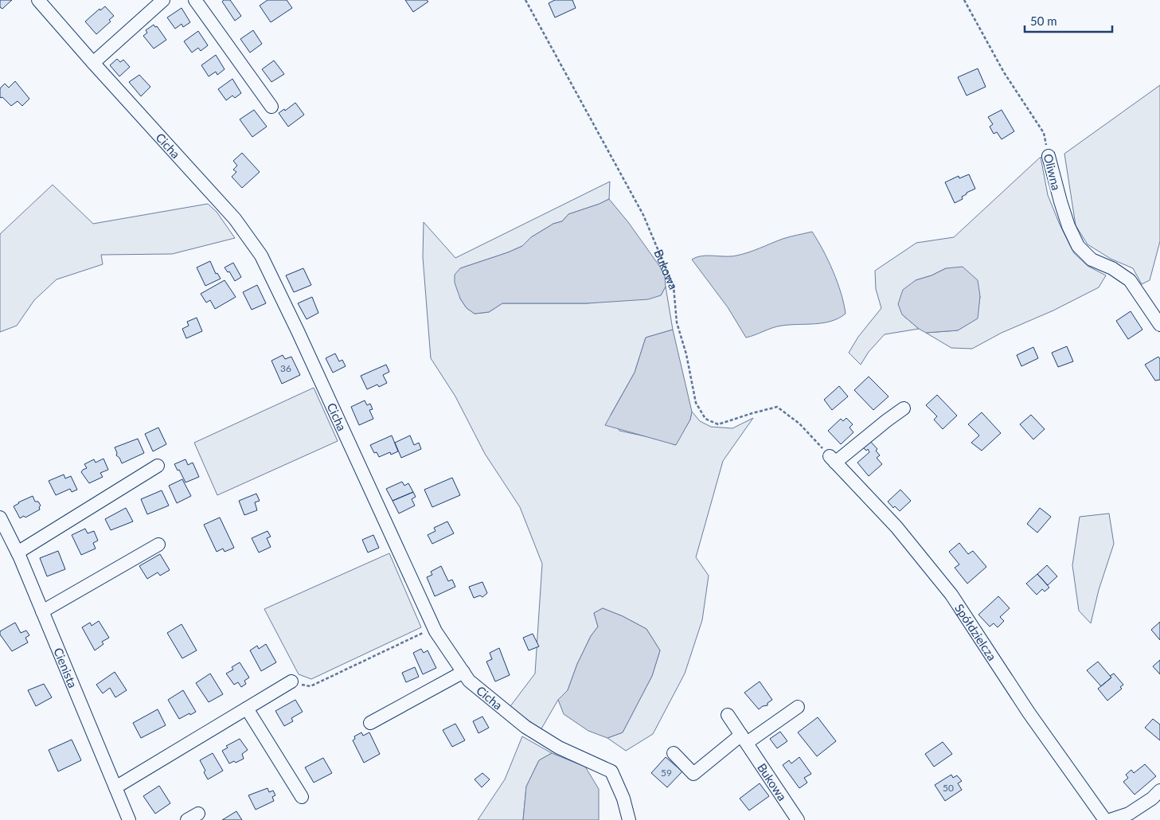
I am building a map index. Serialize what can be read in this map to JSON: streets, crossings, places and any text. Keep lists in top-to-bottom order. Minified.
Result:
{"streets":{"street":["Cicha","Oliwna","Bukowa","Spółdzielcza","Cienista"]},"crossings":[["Bukowa","Spółdzielcza"]],"house_numbers":["36","59","50"],"scale_bar":"50 m"}
